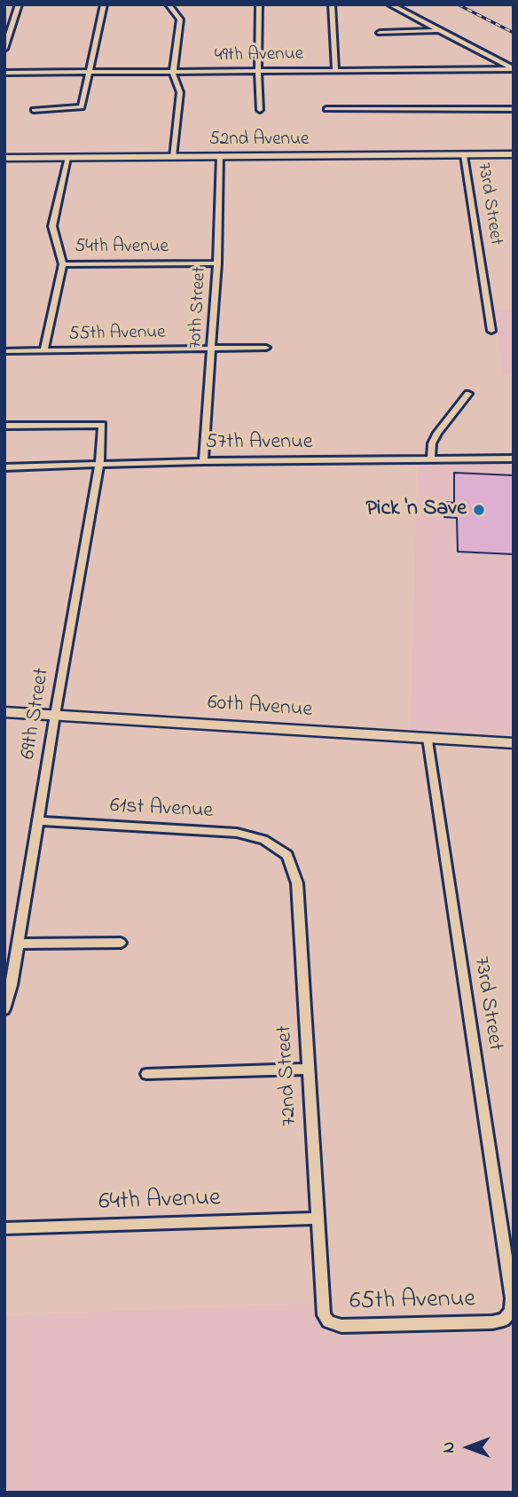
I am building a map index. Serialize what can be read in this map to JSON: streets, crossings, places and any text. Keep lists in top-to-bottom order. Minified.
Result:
{"streets":{"street":["49th Avenue","52nd Avenue","73rd Street","54th Avenue","70th Street","55th Avenue","57th Avenue","60th Avenue","69th Street","61st Avenue","72nd Street","64th Avenue","65th Avenue"]},"crossings":[["52nd Avenue","73rd Street"],["52nd Avenue","70th Street"],["73rd Street","60th Avenue"],["73rd Street","65th Avenue"],["54th Avenue","70th Street"],["70th Street","55th Avenue"],["70th Street","57th Avenue"],["57th Avenue","69th Street"],["60th Avenue","69th Street"],["69th Street","61st Avenue"],["61st Avenue","72nd Street"],["72nd Street","64th Avenue"],["72nd Street","65th Avenue"]],"places":["Pick 'n Save"],"north":"left"}
